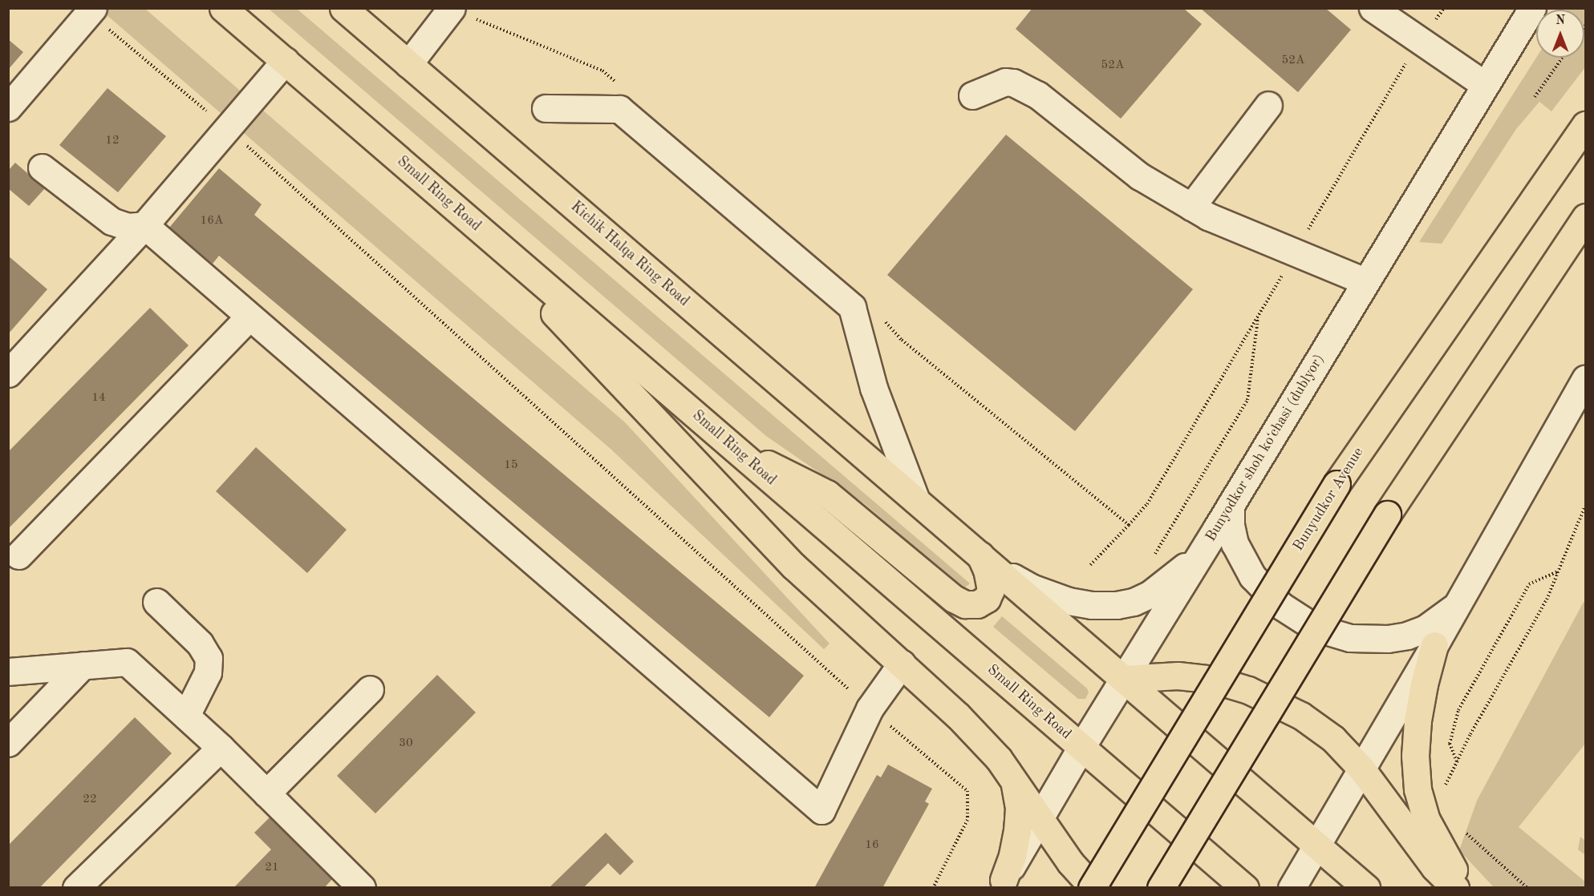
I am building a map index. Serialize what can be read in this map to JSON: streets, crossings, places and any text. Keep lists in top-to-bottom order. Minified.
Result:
{"streets":{"main road":["Small Ring Road","Kichik Halqa Ring Road","Bunyudkor Avenue"],"street":["Bunyodkor shoh koʻchasi (dublyor)"]},"crossings":[["Small Ring Road","Bunyodkor shoh koʻchasi (dublyor)"]],"house_numbers":["52А","52A","12","16A","14","15","30","22","16","21"],"north":"top"}
